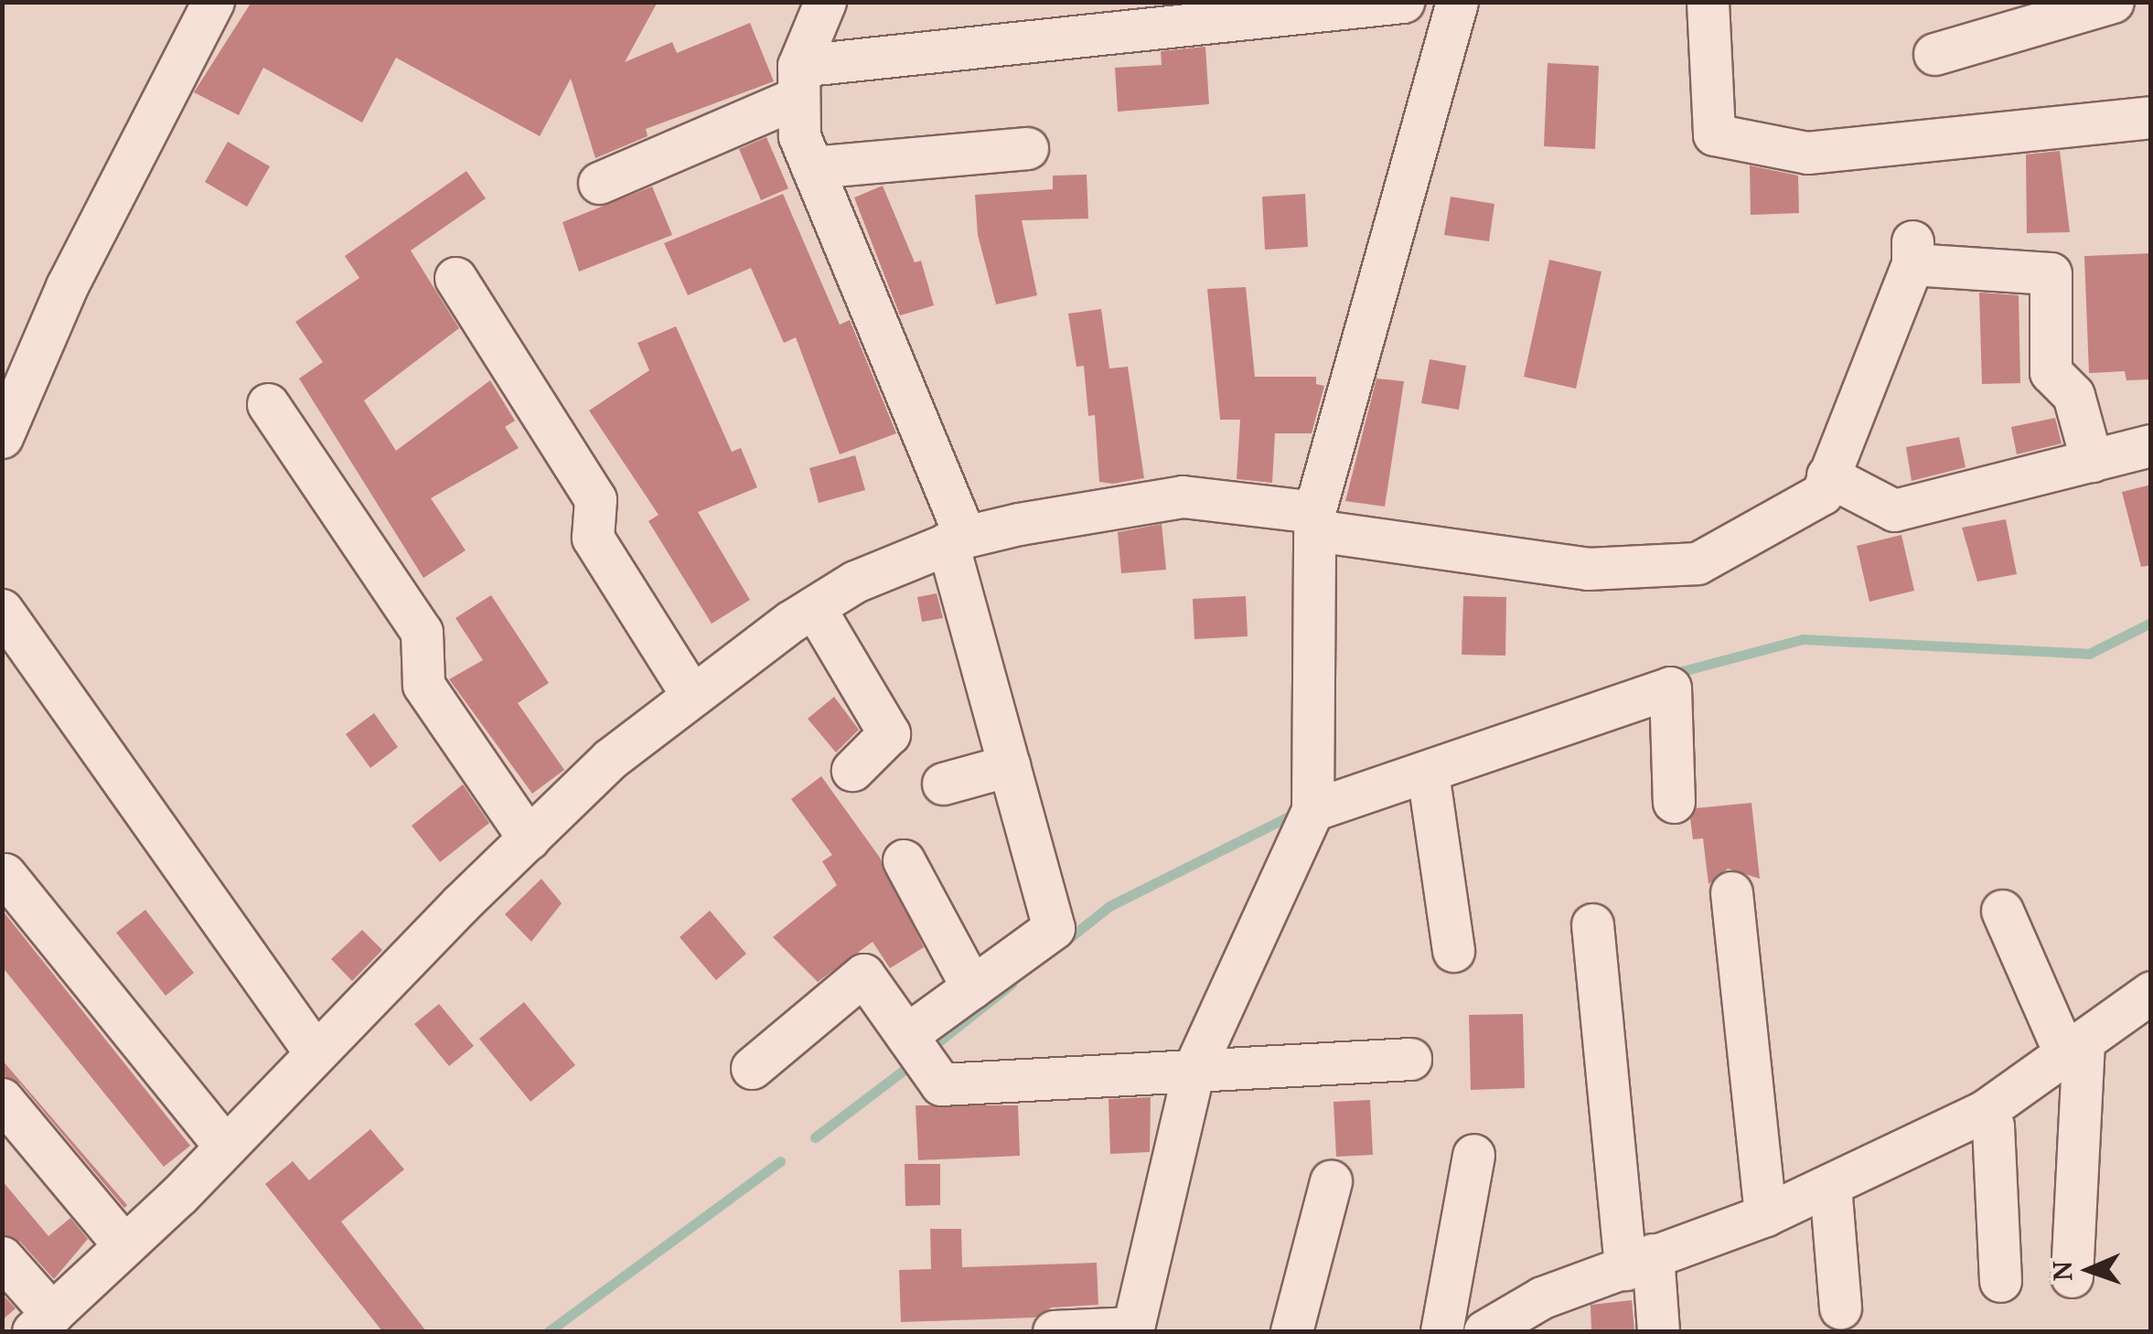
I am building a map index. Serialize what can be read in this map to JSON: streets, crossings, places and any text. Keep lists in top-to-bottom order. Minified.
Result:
{"north":"left"}
